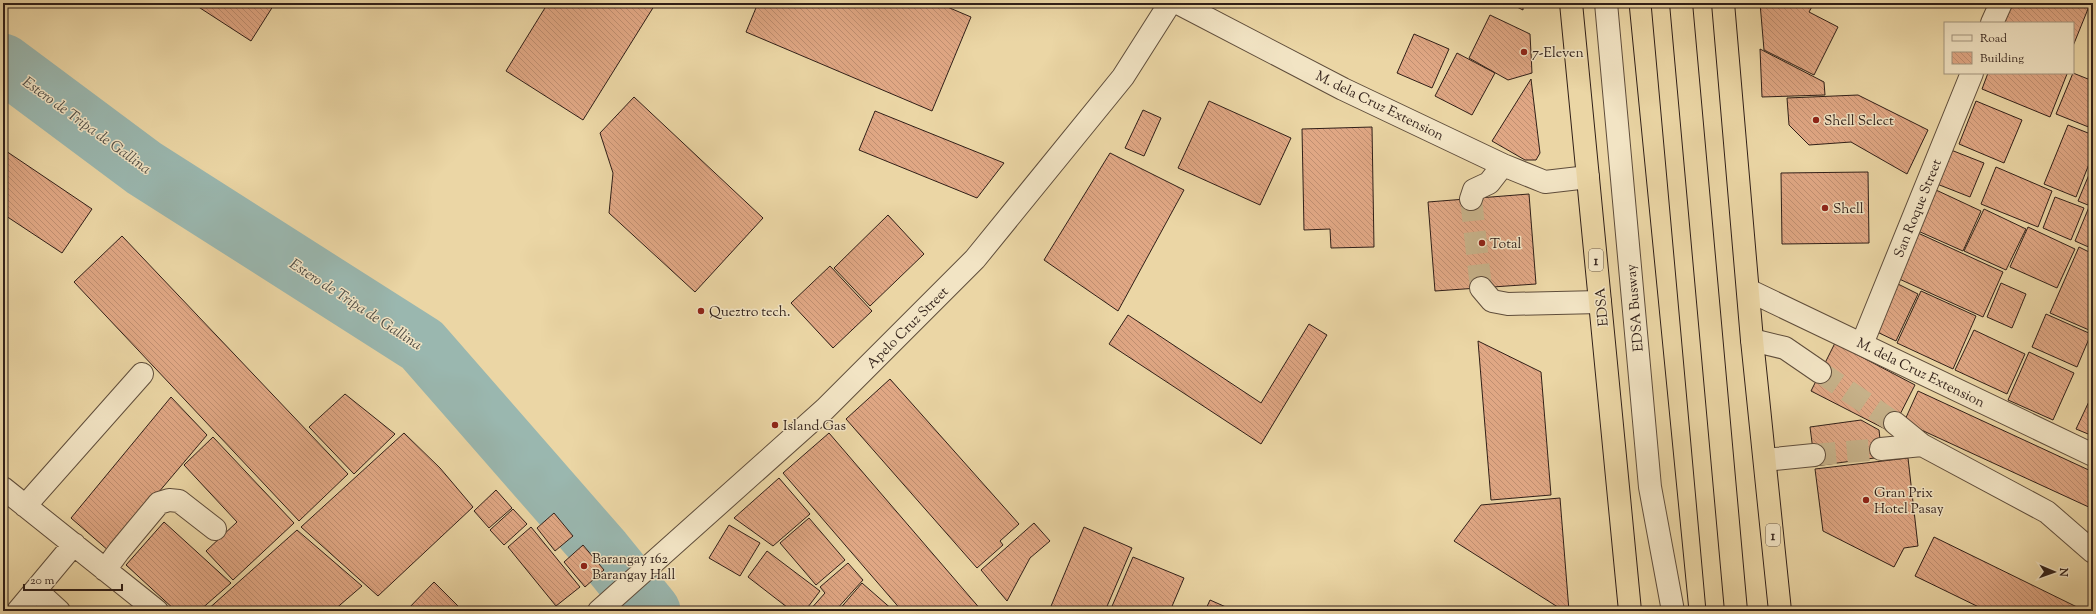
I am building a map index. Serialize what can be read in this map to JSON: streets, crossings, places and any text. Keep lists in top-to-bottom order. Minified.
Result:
{"streets":{"highway":["1","EDSA"],"street":["M. dela Cruz Extension","San Roque Street","EDSA Busway","Apelo Cruz Street"]},"crossings":[["M. dela Cruz Extension","San Roque Street"],["M. dela Cruz Extension","1"],["M. dela Cruz Extension","EDSA"]],"water":["Estero de Tripa de Gallina"],"places":["7-Eleven","Shell Select","Shell","Total","Queztro tech.","Island Gas","Gran Prix Hotel Pasay","Barangay 162 Barangay Hall"],"legend":["Road","Building"],"scale_bar":"20 m","north":"right"}
